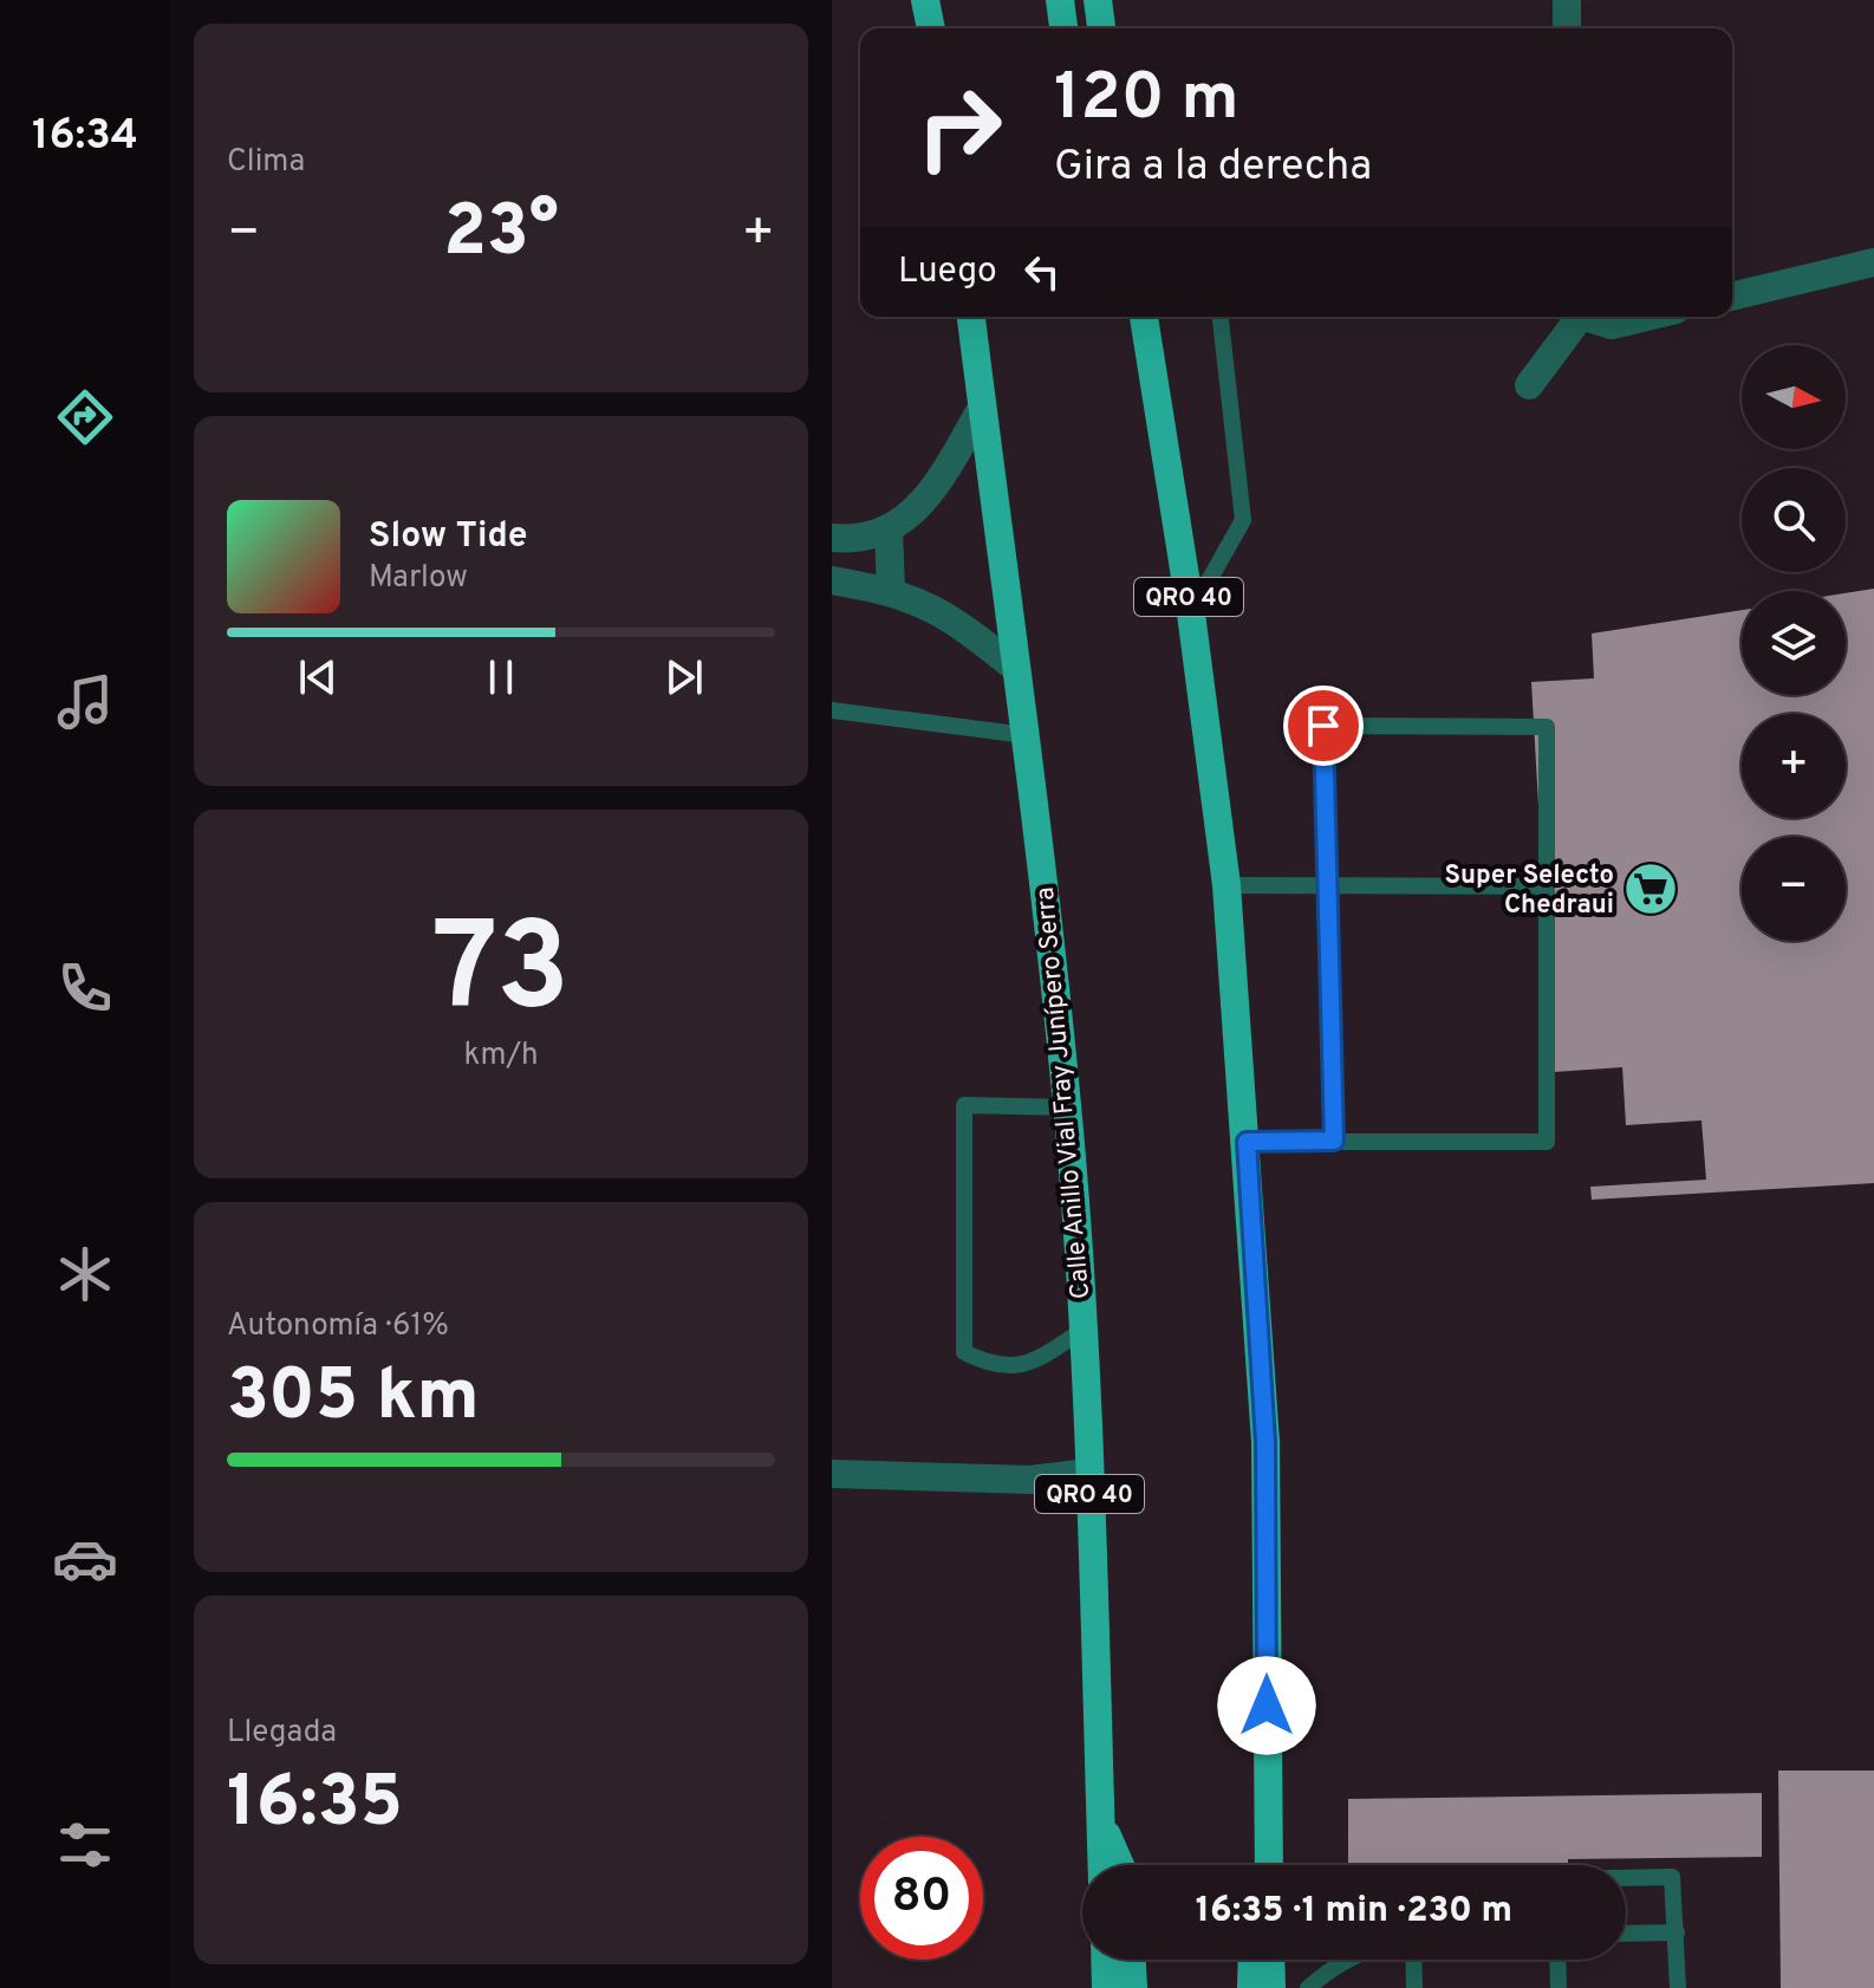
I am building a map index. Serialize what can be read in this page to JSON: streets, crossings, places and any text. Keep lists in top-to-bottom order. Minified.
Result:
{"streets":{"highway":["QRO 40","Calle Anillo Vial Fray Junípero Serra"]},"places":{"supermarket":["Super Selecto Chedraui"]},"north":"right","page":{"tabs":"16:34","tile":["Clima",["73","km/h"],["Autonomía · 61%","305 km"],["Llegada","16:35"]],"turn":["120 m","Gira a la derecha"],"heat":["−","23°","+"],"then":"Luego","map_buttons":["+","−"],"song":["Slow Tide","Marlow"],"limit":"80","trip":"16:35 · 1 min · 230 m"}}
